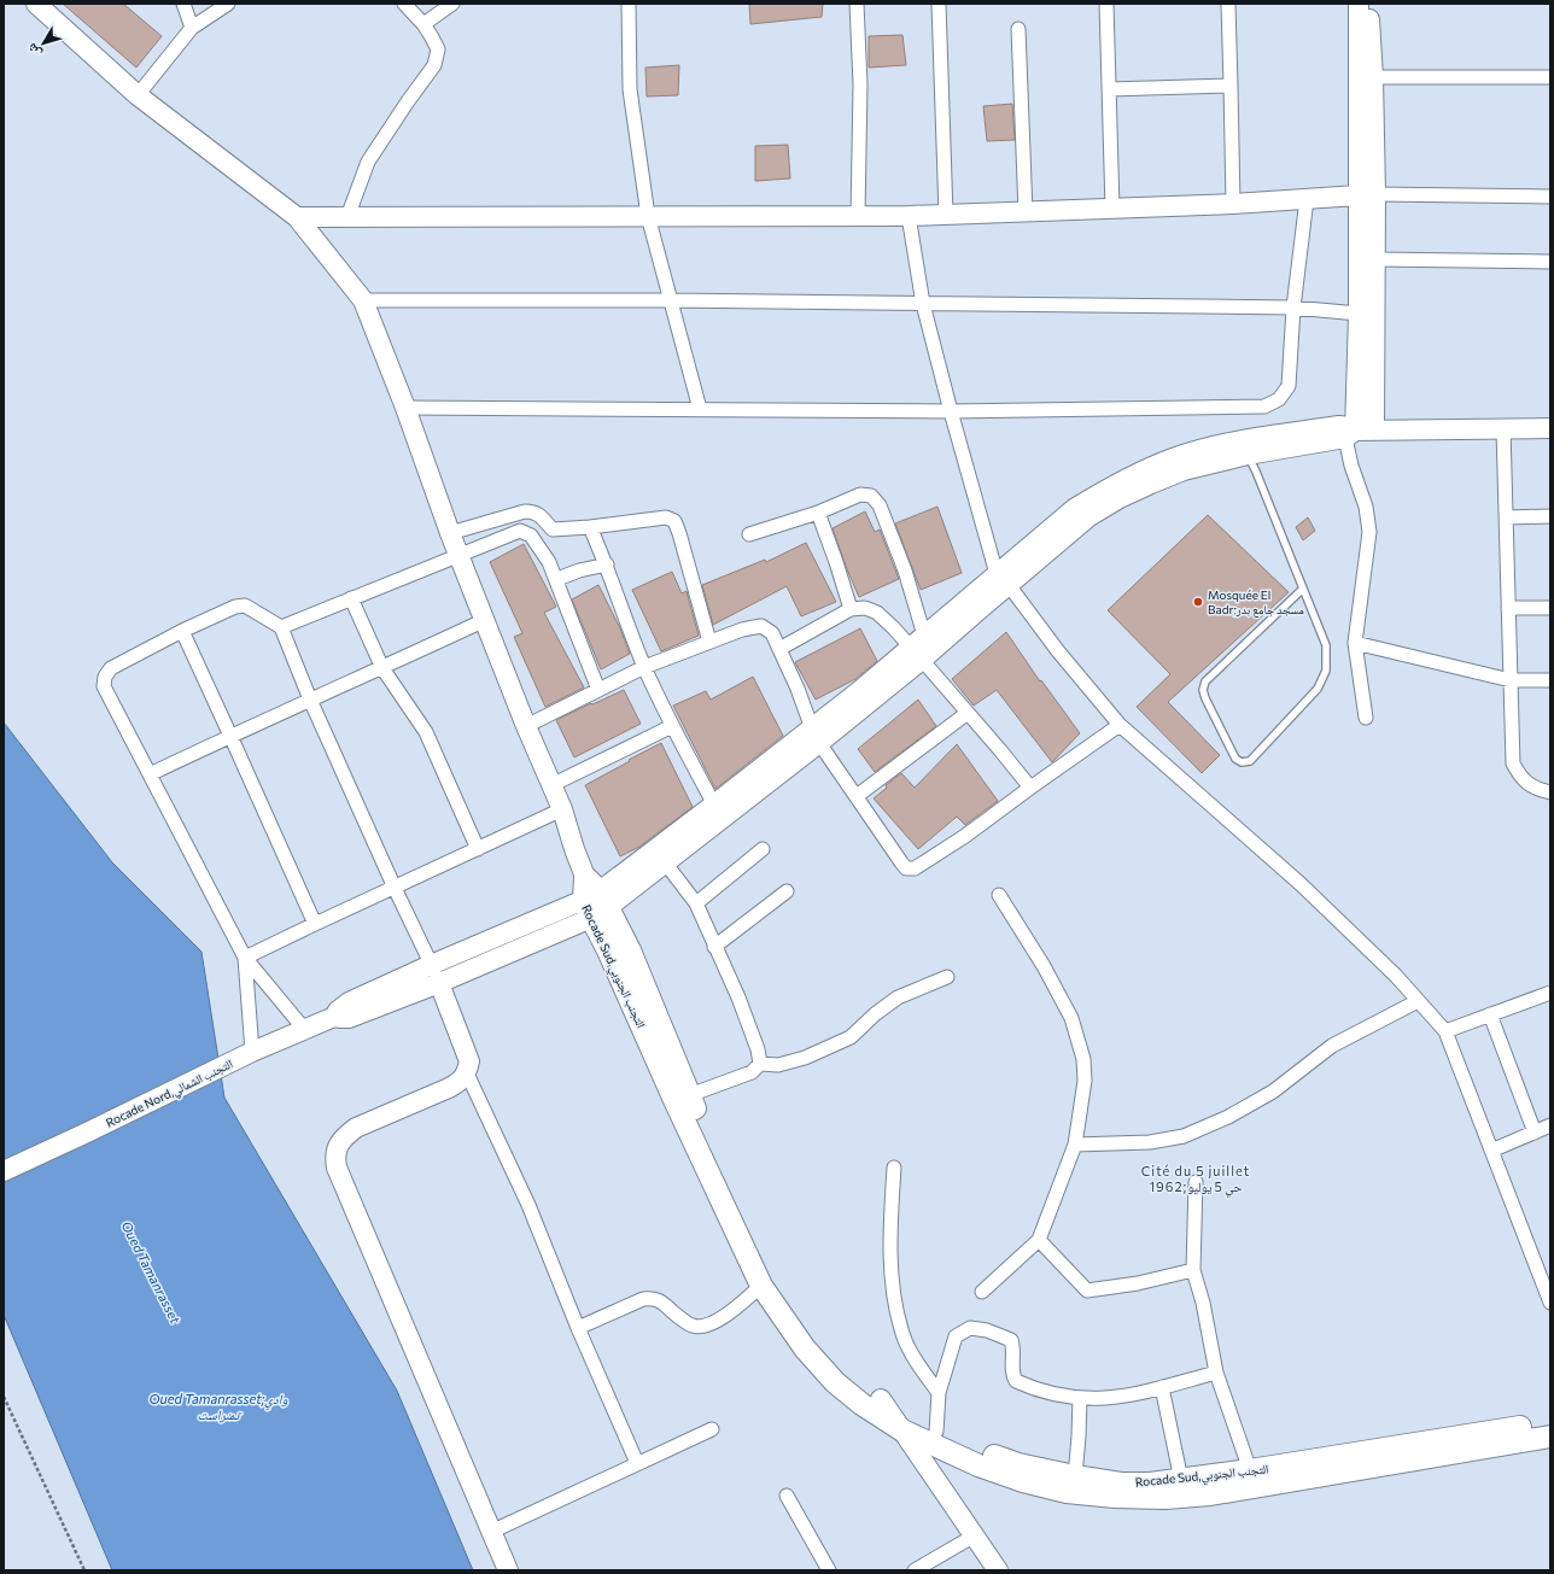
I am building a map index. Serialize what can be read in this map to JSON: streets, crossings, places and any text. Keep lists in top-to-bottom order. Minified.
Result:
{"streets":{"main road":["Rocade Sud,التجنب الجنوبي"],"street":["Rocade Nord,التجنب الشمالي"]},"crossings":[["Rocade Sud,التجنب الجنوبي","Rocade Nord,التجنب الشمالي"]],"districts":["Cité du 5 juillet 1962;حي 5 يوليو"],"water":["Oued Tamanrasset","Oued Tamanrasset;وادي تمنراست"],"places":["Mosquée El Badr;مسجد جامع بدر"],"north":"bottom left"}
